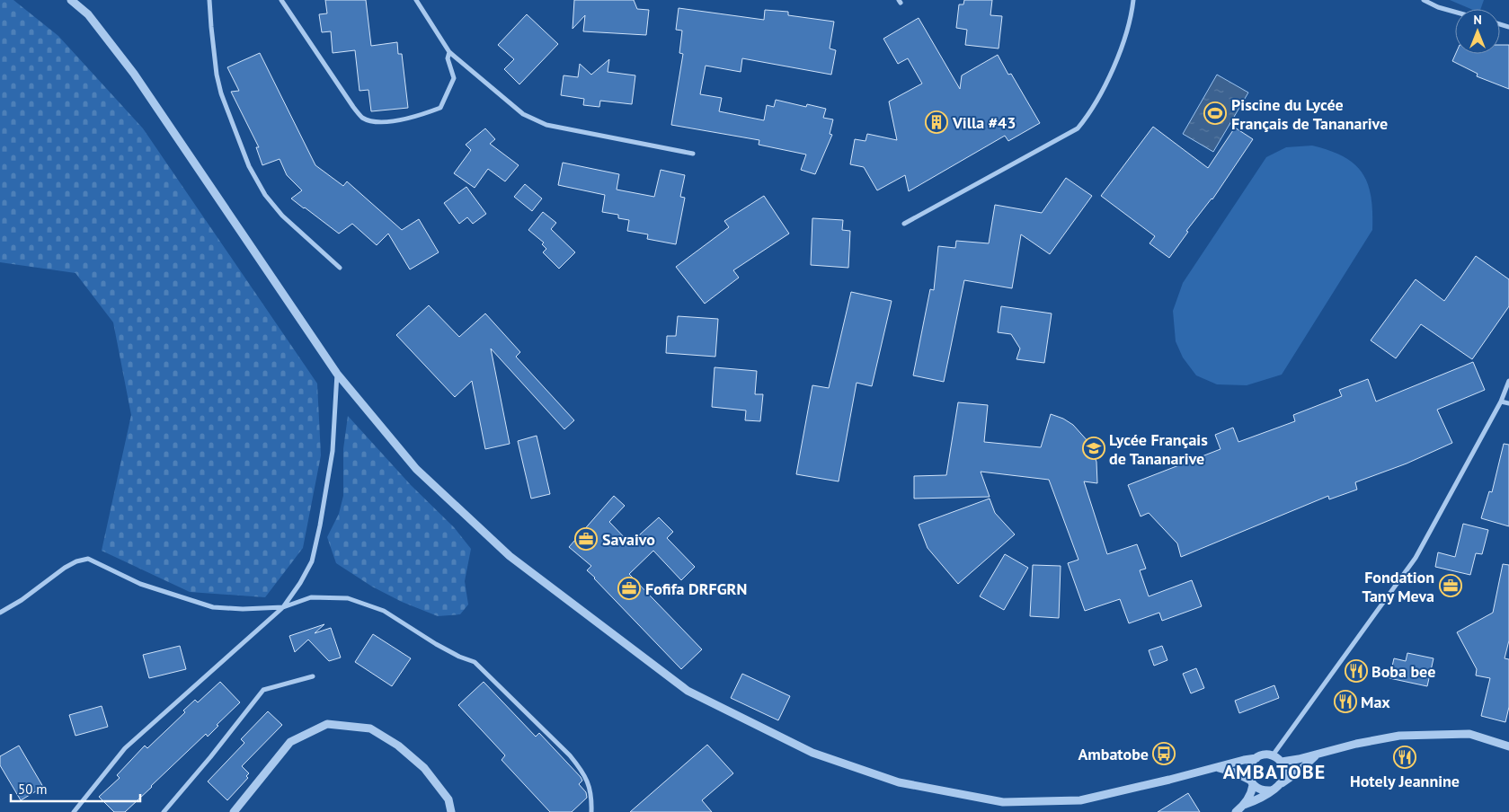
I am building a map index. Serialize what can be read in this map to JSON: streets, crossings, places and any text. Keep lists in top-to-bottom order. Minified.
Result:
{"districts":["AMBATOBE"],"places":{"sports":["Piscine du Lycée Français de Tananarive"],"building":["Villa #43"],"school or university":["Lycée Français de Tananarive"],"office":["Savaivo","Fondation Tany Meva","Fofifa DRFGRN"],"restaurant":["Boba bee","Max","Hotely Jeannine"],"bus stop":["Ambatobe"]},"scale_bar":"50 m","north":"top"}
